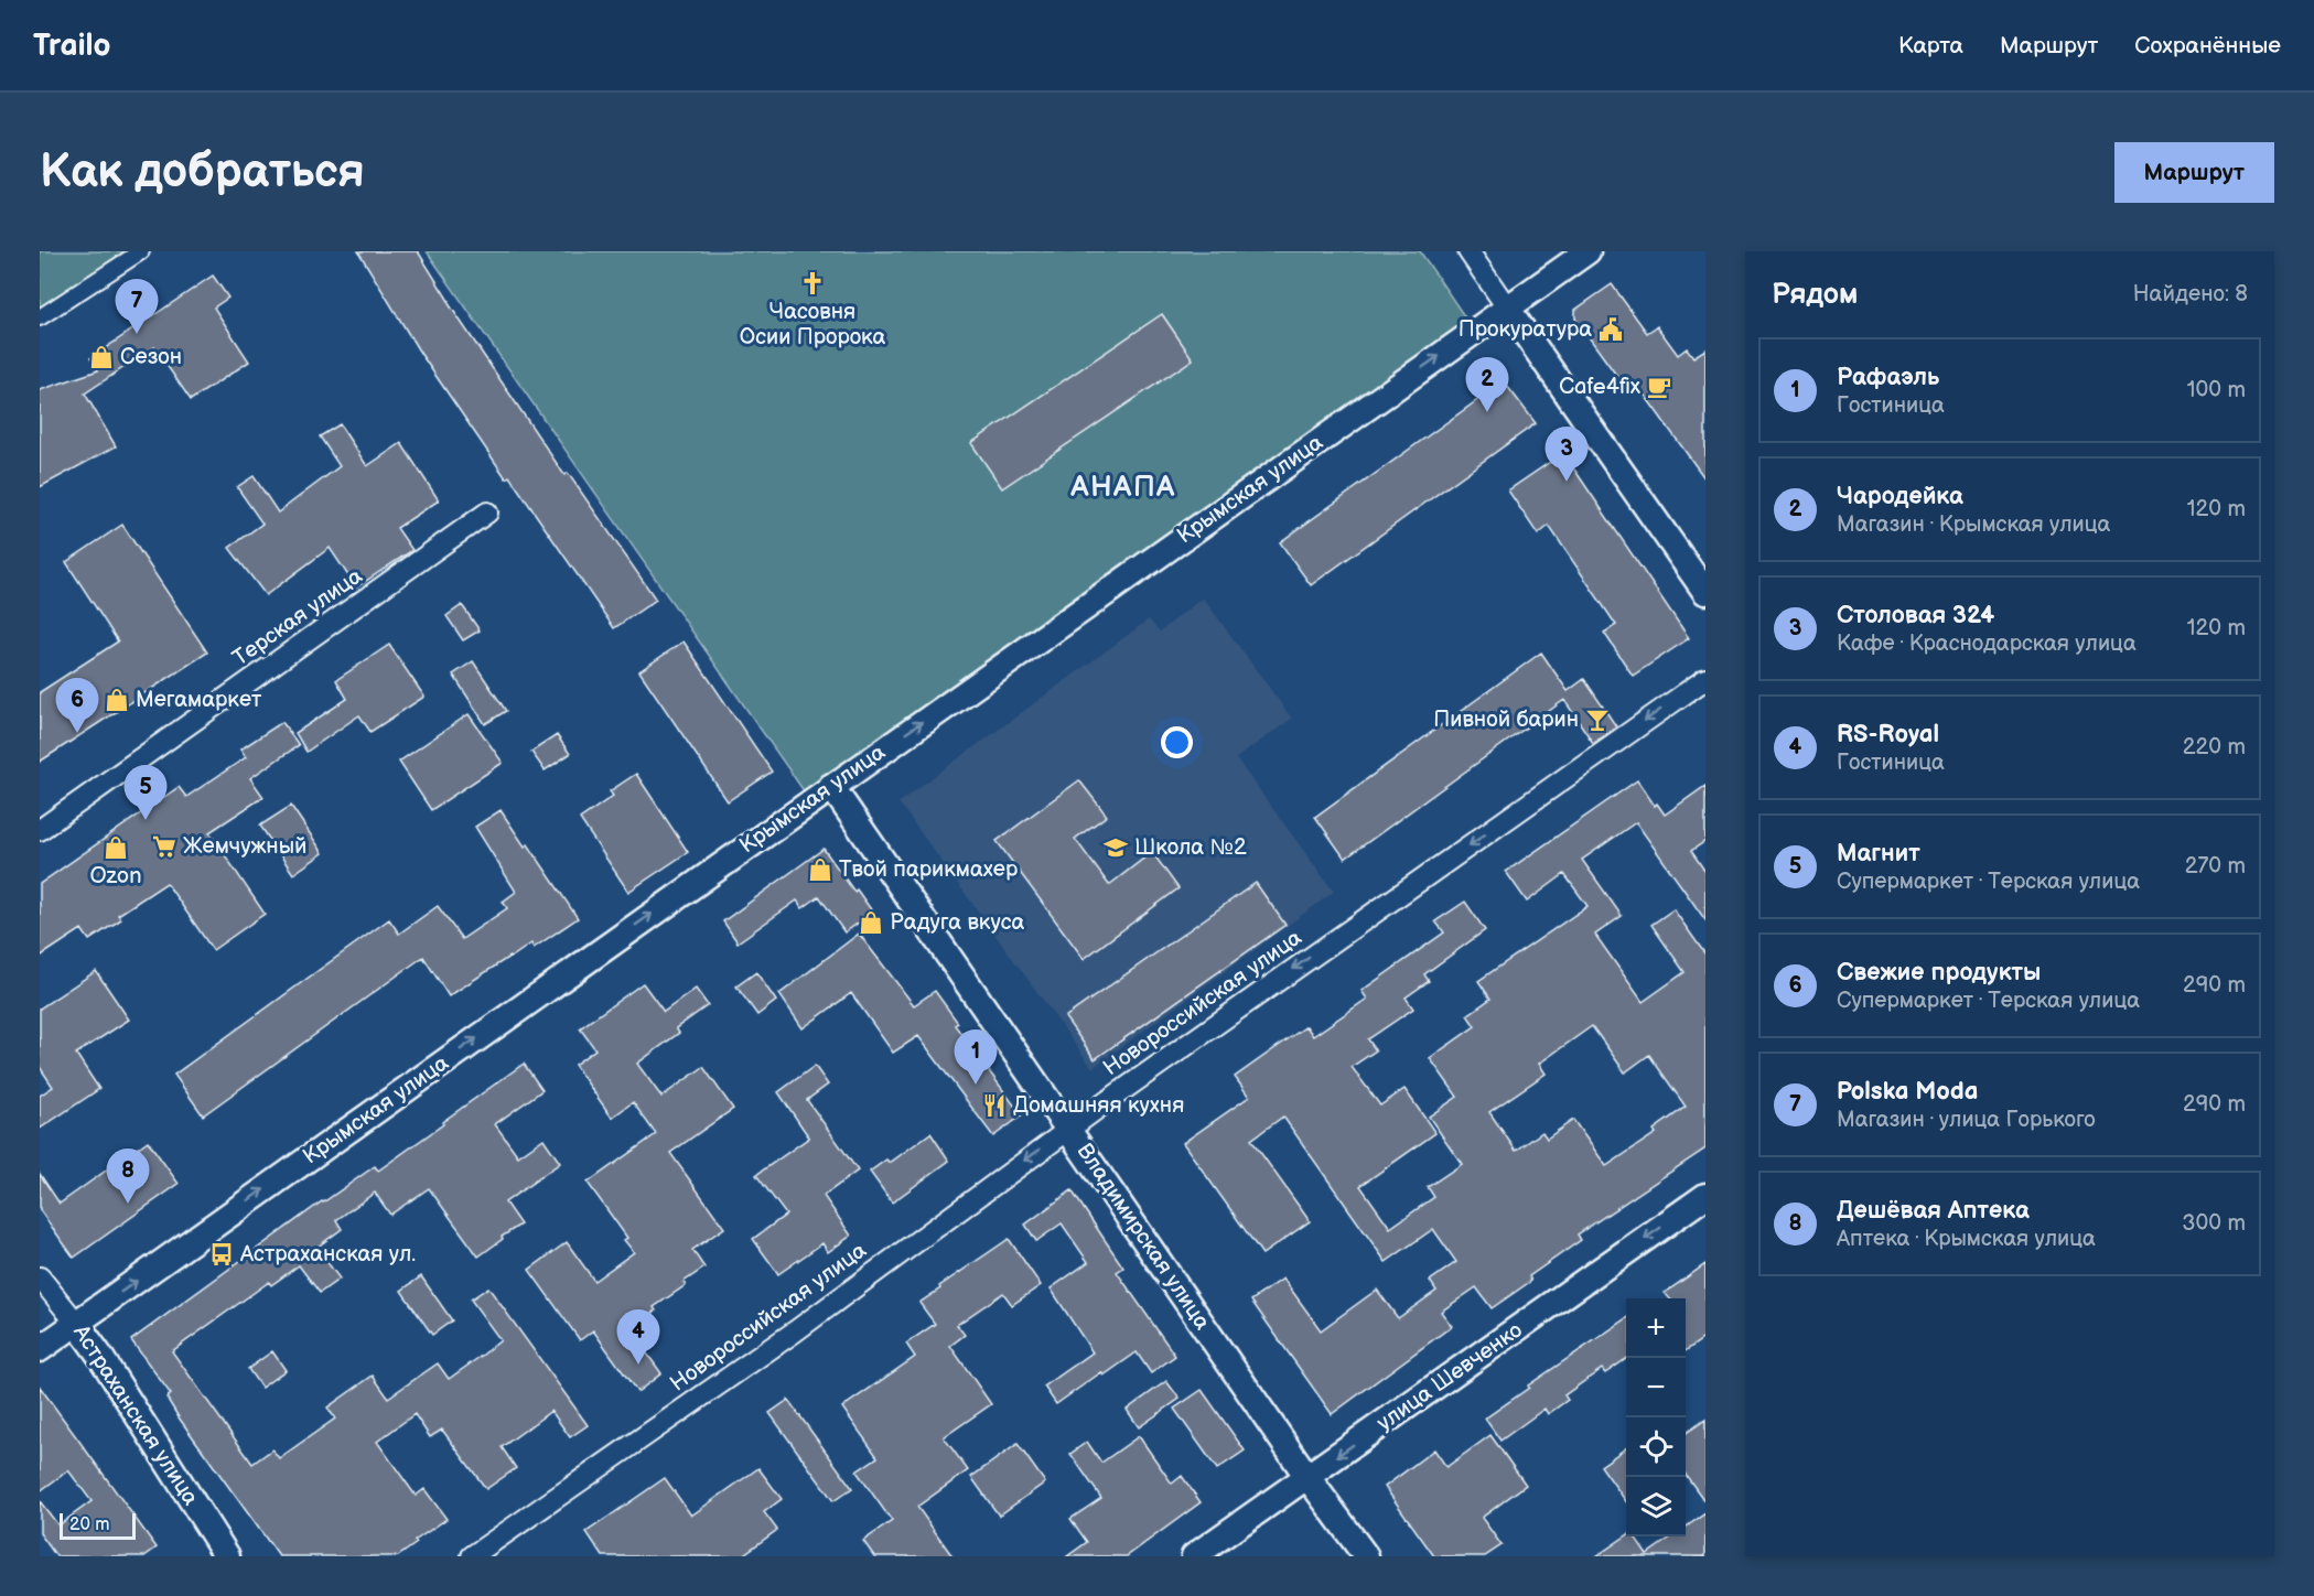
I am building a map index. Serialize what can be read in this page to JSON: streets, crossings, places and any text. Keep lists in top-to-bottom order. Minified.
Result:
{"streets":{"street":["Крымская улица","Терская улица","Новороссийская улица","Владимирская улица","улица Шевченко","Астраханская улица"]},"crossings":[["Крымская улица","Владимирская улица"],["Крымская улица","Астраханская улица"],["Новороссийская улица","Владимирская улица"],["Владимирская улица","улица Шевченко"]],"one_way":["Крымская улица","Новороссийская улица","улица Шевченко"],"districts":["АНАПА"],"places":{"church":["Часовня Осии Пророка"],"public building":["Прокуратура"],"shop":["Сезон","Мегамаркет","Ozon","Твой парикмахер","Радуга вкуса"],"cafe":["Cafe4fix"],"bar":["Пивной барин"],"supermarket":["Жемчужный"],"school or university":["Школа №2"],"restaurant":["Домашняя кухня"],"bus stop":["Астраханская ул."]},"scale_bar":"20 m","page":{"header":"Trailo","nav":["Карта","Маршрут","Сохранённые"],"buttons":"Маршрут","title":"Как добраться","heading":["Рядом","Найдено: 8"],"pins":["7","2","3","6","5","1","8","4"],"list":[{"mark":"1","name":"Рафаэль","note":"Гостиница","value":"100 m"},{"mark":"2","name":"Чародейка","note":"Магазин · Крымская улица","value":"120 m"},{"mark":"3","name":"Столовая 324","note":"Кафе · Краснодарская улица","value":"120 m"},{"mark":"4","name":"RS-Royal","note":"Гостиница","value":"220 m"},{"mark":"5","name":"Магнит","note":"Супермаркет · Терская улица","value":"270 m"},{"mark":"6","name":"Свежие продукты","note":"Супермаркет · Терская улица","value":"290 m"},{"mark":"7","name":"Polska Moda","note":"Магазин · улица Горького","value":"290 m"},{"mark":"8","name":"Дешёвая Аптека","note":"Аптека · Крымская улица","value":"300 m"}],"map_buttons":["+","−"],"scale":"20 m"}}
